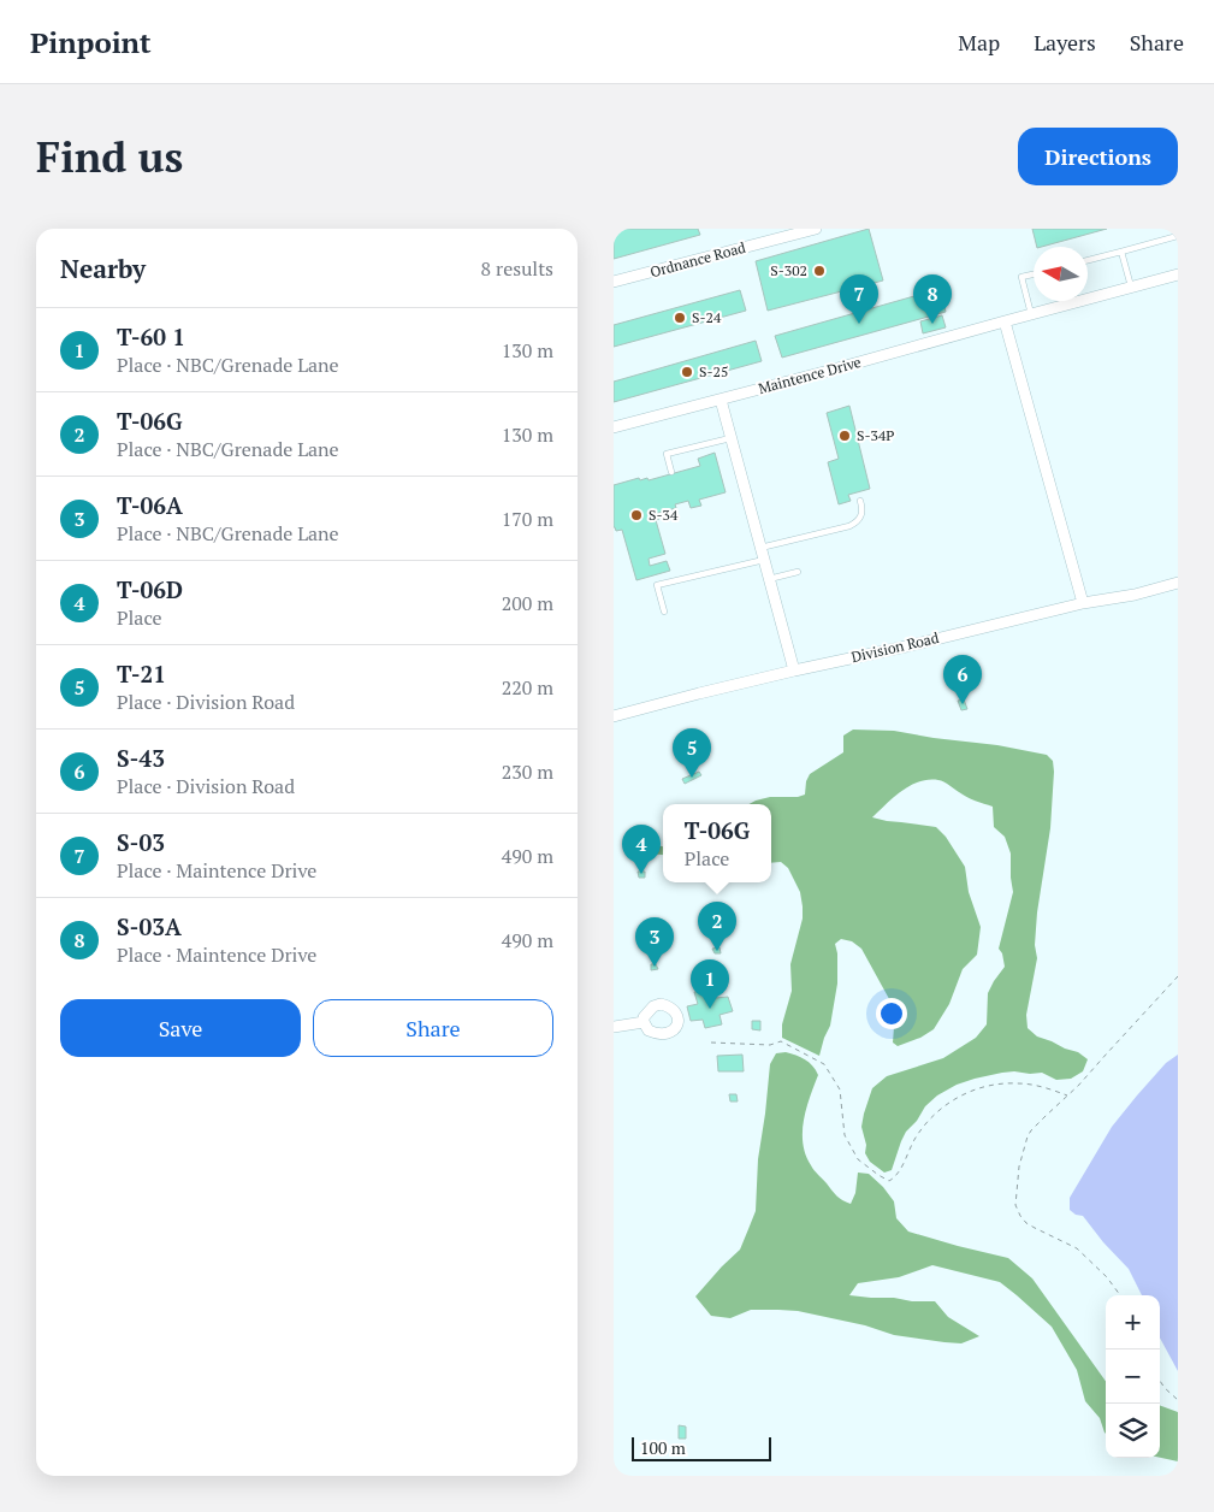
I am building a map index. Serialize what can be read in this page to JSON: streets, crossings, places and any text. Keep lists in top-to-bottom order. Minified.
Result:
{"streets":{"street":["Ordnance Road","Maintence Drive","Division Road"]},"places":["S-302","S-24","S-25","S-34P","S-34"],"scale_bar":"100 m","north":"left","page":{"header":"Pinpoint","nav":["Map","Layers","Share"],"buttons":["Directions",["Save","Share"]],"title":"Find us","heading":["Nearby","8 results"],"pins":["7","8","6","5","4","2","3","1"],"list":[{"mark":"1","name":"T-60 1","note":"Place · NBC/Grenade Lane","value":"130 m"},{"mark":"2","name":"T-06G","note":"Place · NBC/Grenade Lane","value":"130 m"},{"mark":"3","name":"T-06A","note":"Place · NBC/Grenade Lane","value":"170 m"},{"mark":"4","name":"T-06D","note":"Place","value":"200 m"},{"mark":"5","name":"T-21","note":"Place · Division Road","value":"220 m"},{"mark":"6","name":"S-43","note":"Place · Division Road","value":"230 m"},{"mark":"7","name":"S-03","note":"Place · Maintence Drive","value":"490 m"},{"mark":"8","name":"S-03A","note":"Place · Maintence Drive","value":"490 m"}],"popup":["T-06G","Place"],"map_buttons":["+","−"],"scale":"100 m"}}
